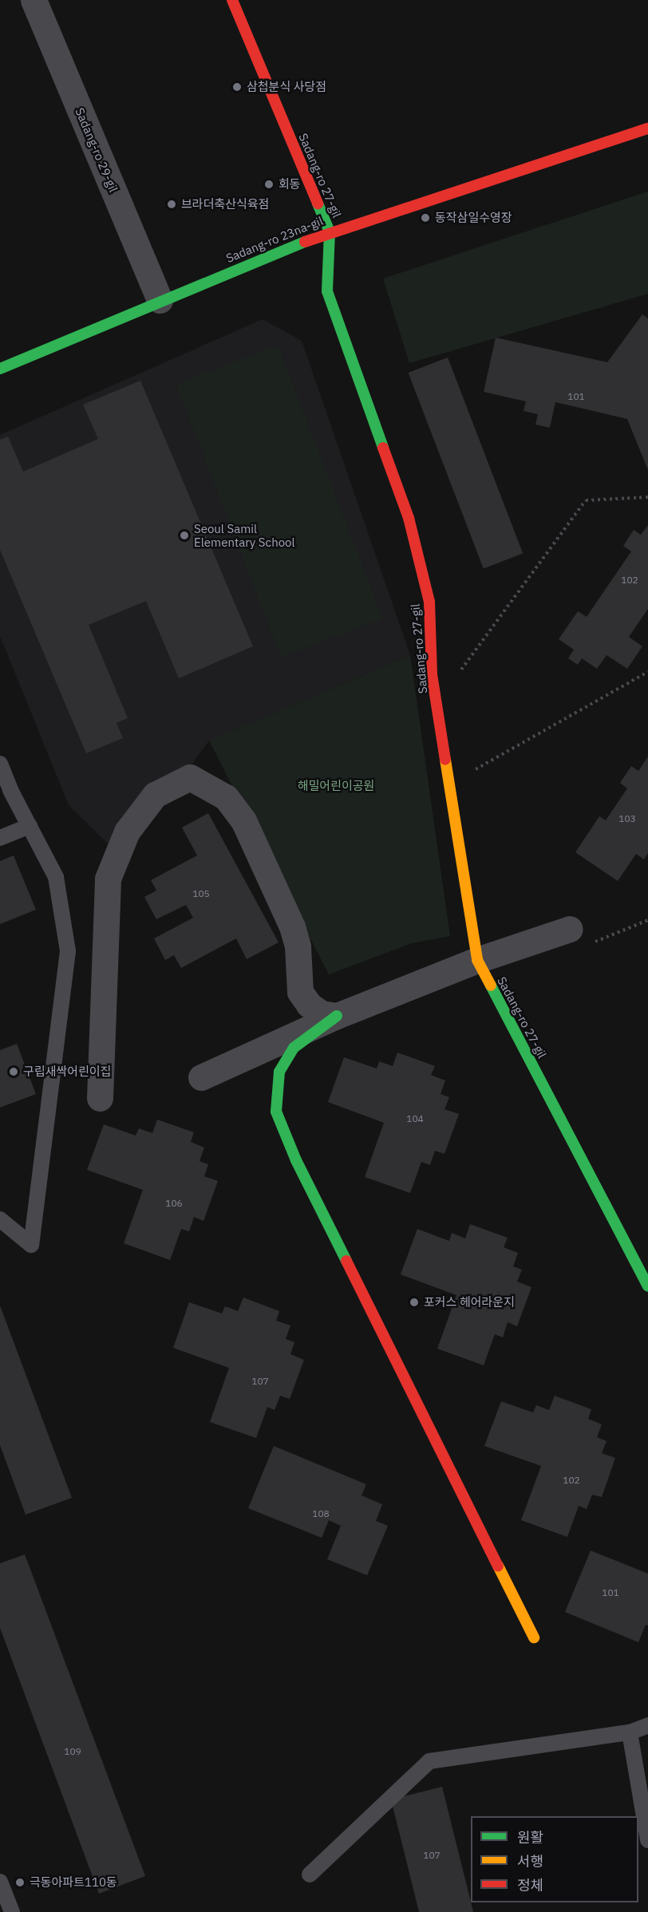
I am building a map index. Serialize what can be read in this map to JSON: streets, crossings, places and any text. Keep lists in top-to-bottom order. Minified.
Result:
{"streets":{"street":["Sadang-ro 29-gil","Sadang-ro 27-gil","Sadang-ro 23na-gil"]},"crossings":[["Sadang-ro 29-gil","Sadang-ro 23na-gil"],["Sadang-ro 27-gil","Sadang-ro 23na-gil"]],"parks":["해밀어린이공원"],"places":["삼첩분식 사당점","회동","브라더축산식육점","동작삼일수영장","Seoul Samil Elementary School","구립새싹어린이집","포커스 헤어라운지","극동아파트110동"],"house_numbers":["101","102","103","105","104","106","107","102","108","101","109","107"],"legend":["원활","서행","정체"]}
